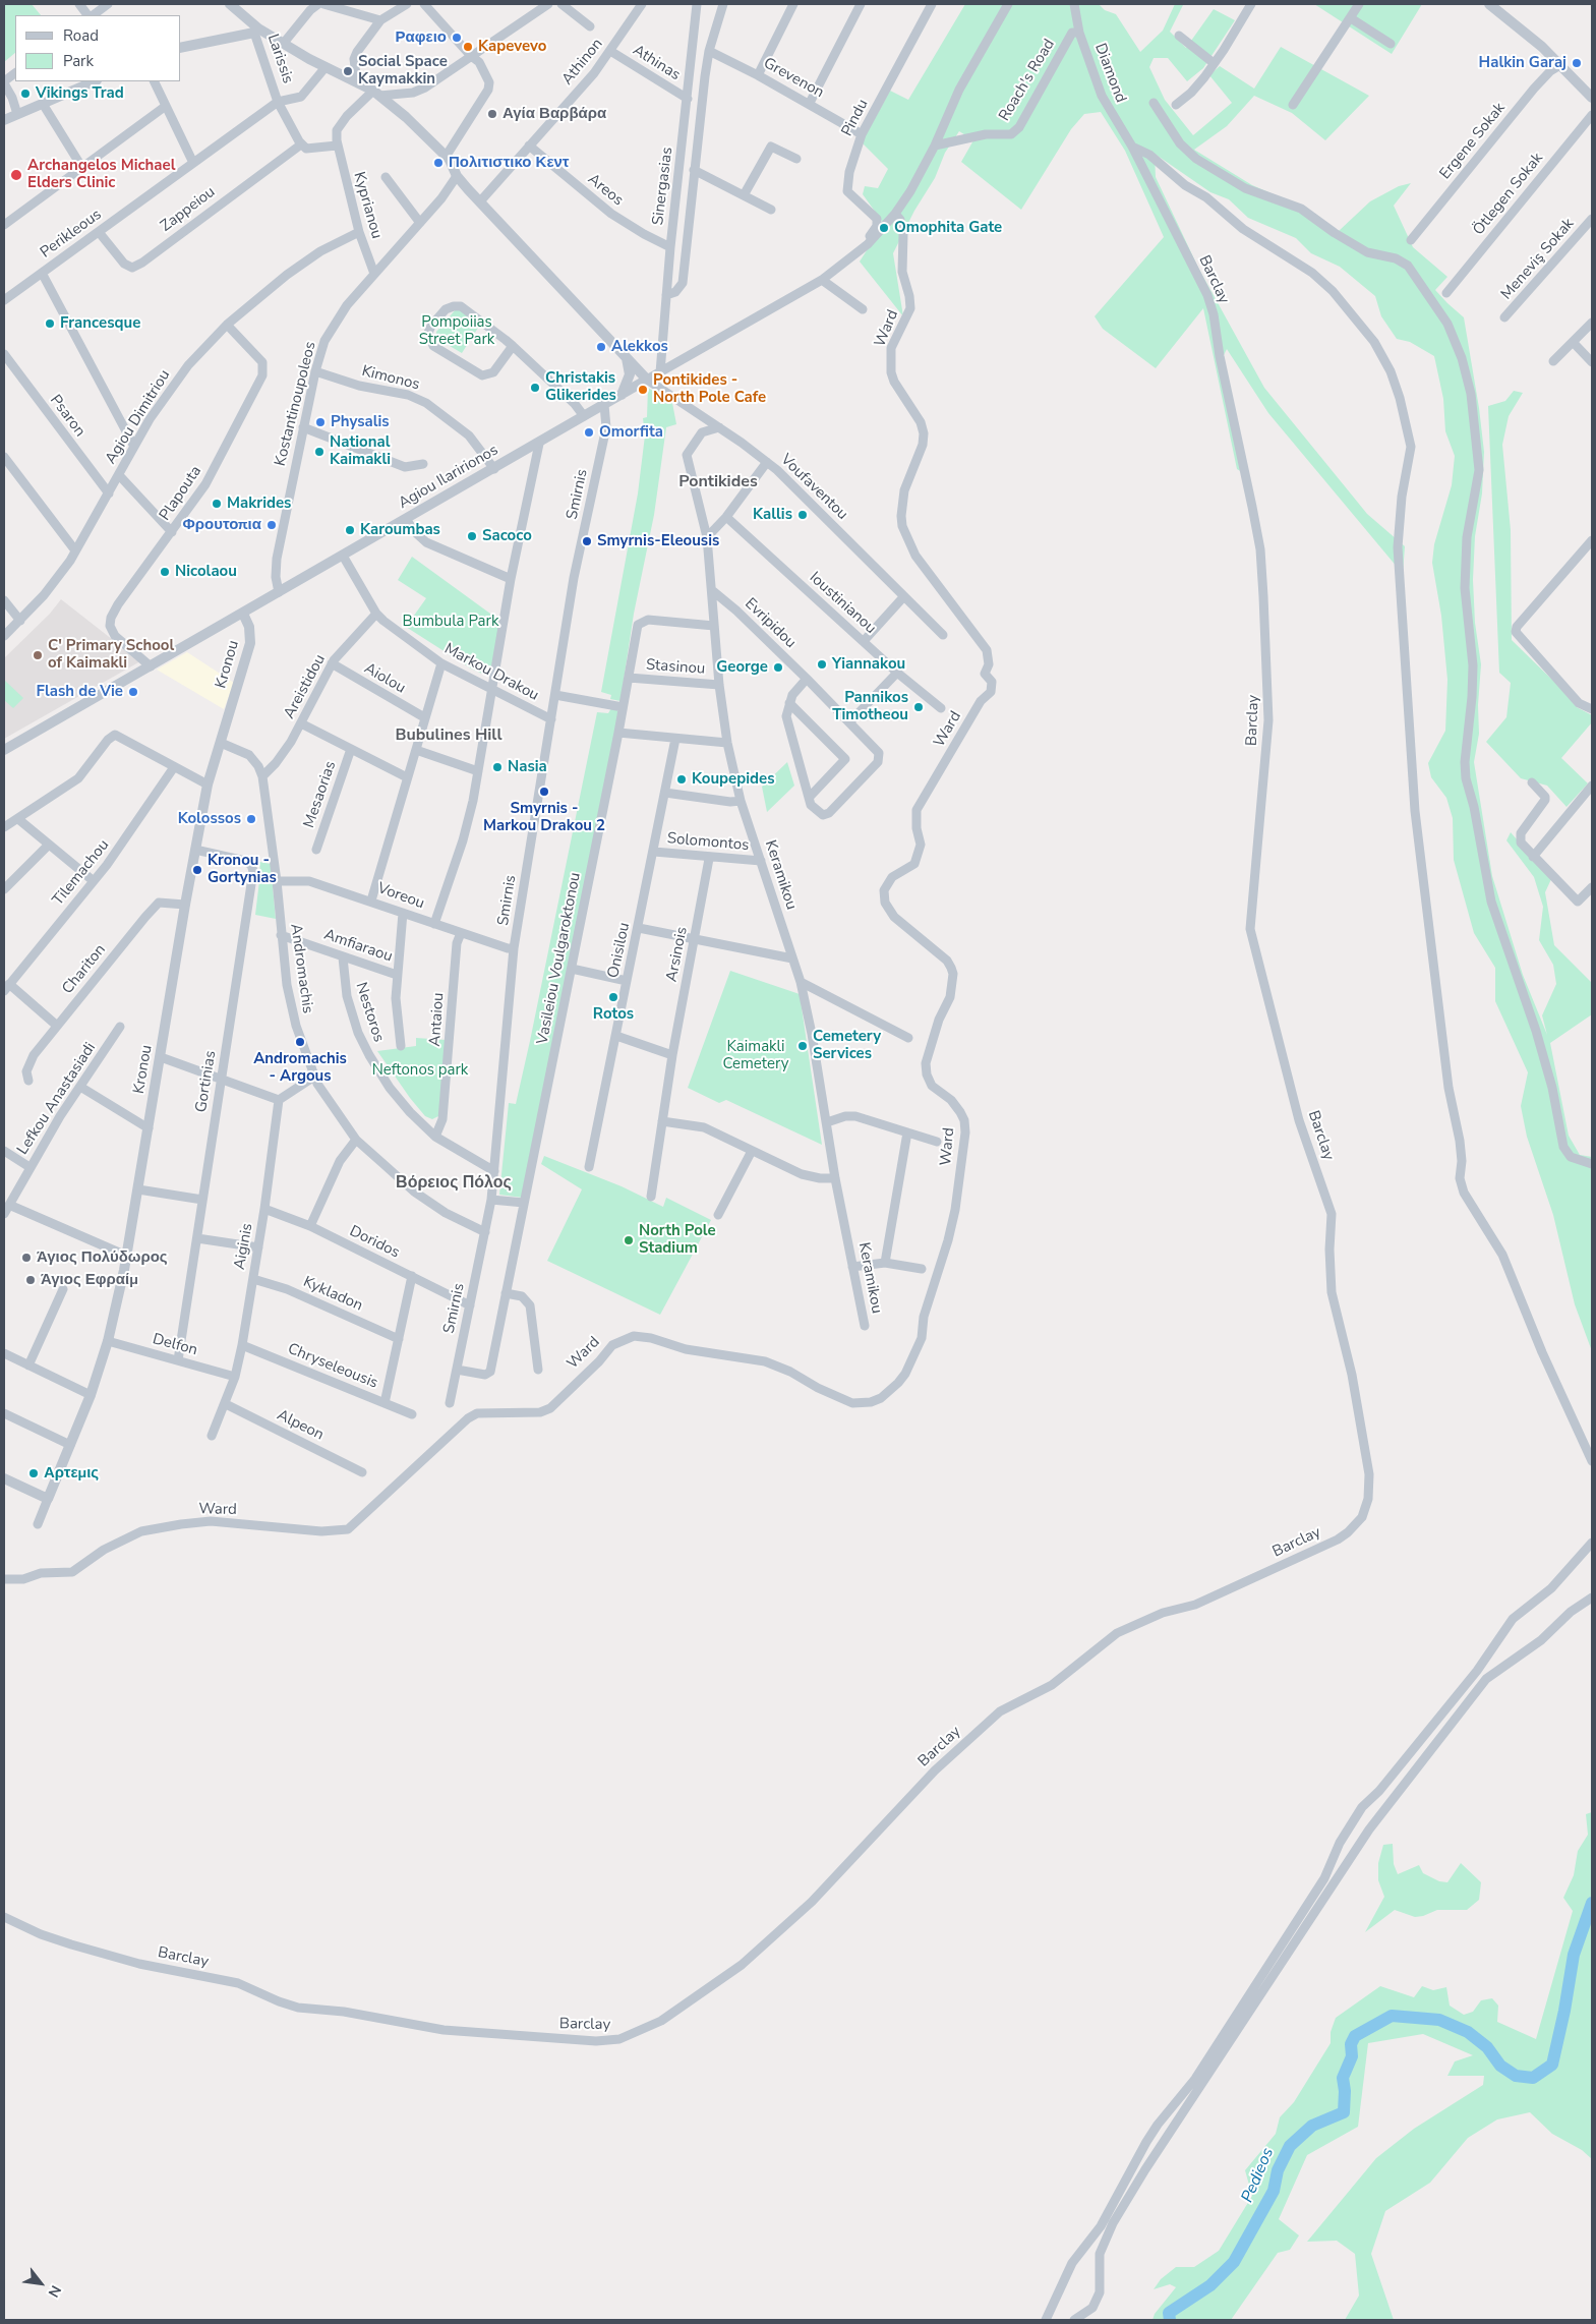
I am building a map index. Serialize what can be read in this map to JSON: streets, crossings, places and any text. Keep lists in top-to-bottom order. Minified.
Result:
{"streets":{"street":["Larissis","Athinon","Athinas","Diamond","Grevenon","Roach's Road","Pindu","Ergene Sokak","Sinergasias","Areos","Ötlegen Sokak","Kyprianou","Zappeiou","Perikleous","Meneviş Sokak","Barclay","Ward","Kimonos","Kostantinoupoleos","Psaron","Agiou Dimitriou","Agiou Ilaririonos","Voufaventou","Plapouta","Smirnis","Ioustinianou","Evripidou","Kronou","Stasinou","Markou Drakou","Aiolou","Areistidou","Mesaorias","Solomontos","Tilemachou","Keramikou","Voreou","Amfiaraou","Onisilou","Arsinois","Vasileiou Voulgaroktonou","Andromachis","Chariton","Nestoros","Antaiou","Gortinias","Lefkou Anastasiadi","Doridos","Aiginis","Kykladon","Delfon","Chryseleousis","Alpeon"]},"crossings":[["Larissis","Zappeiou"],["Larissis","Perikleous"],["Athinon","Athinas"],["Athinon","Areos"],["Athinas","Sinergasias"],["Diamond","Roach's Road"],["Diamond","Barclay"],["Grevenon","Pindu"],["Pindu","Agiou Ilaririonos"],["Sinergasias","Areos"],["Sinergasias","Agiou Ilaririonos"],["Kyprianou","Kostantinoupoleos"],["Kyprianou","Agiou Dimitriou"],["Zappeiou","Perikleous"],["Ward","Agiou Ilaririonos"],["Kimonos","Kostantinoupoleos"],["Kimonos","Agiou Ilaririonos"],["Kostantinoupoleos","Agiou Ilaririonos"],["Psaron","Agiou Dimitriou"],["Agiou Dimitriou","Plapouta"],["Agiou Ilaririonos","Voufaventou"],["Agiou Ilaririonos","Plapouta"],["Agiou Ilaririonos","Smirnis"],["Agiou Ilaririonos","Kronou"],["Agiou Ilaririonos","Markou Drakou"],["Smirnis","Markou Drakou"],["Smirnis","Voreou"],["Smirnis","Vasileiou Voulgaroktonou"],["Smirnis","Andromachis"],["Smirnis","Nestoros"],["Smirnis","Doridos"],["Evripidou","Keramikou"],["Kronou","Andromachis"],["Kronou","Chariton"],["Kronou","Gortinias"],["Kronou","Delfon"],["Stasinou","Keramikou"],["Stasinou","Vasileiou Voulgaroktonou"],["Markou Drakou","Areistidou"],["Aiolou","Areistidou"],["Areistidou","Andromachis"],["Solomontos","Keramikou"],["Solomontos","Onisilou"],["Solomontos","Arsinois"],["Keramikou","Vasileiou Voulgaroktonou"],["Voreou","Andromachis"],["Voreou","Antaiou"],["Amfiaraou","Andromachis"],["Amfiaraou","Nestoros"],["Nestoros","Antaiou"],["Gortinias","Delfon"],["Doridos","Aiginis"],["Aiginis","Kykladon"],["Aiginis","Delfon"],["Aiginis","Chryseleousis"],["Aiginis","Alpeon"]],"districts":["Pontikides","Bubulines Hill","Βόρειος Πόλος"],"water":["Pedieos"],"parks":["Pompoiias Street Park","Bumbula Park","Kaimakli Cemetery","Neftonos park"],"places":["Ραφειο","Kapevevo","Halkin Garaj","Social Space Kaymakkin","Vikings Trad","Αγία Βαρβάρα","Πολιτιστικο Κεντ","Archangelos Michael Elders Clinic","Omophita Gate","Francesque","Alekkos","Christakis Glikerides","Pontikides - North Pole Cafe","Physalis","Omorfita","National Kaimakli","Makrides","Kallis","Φρουτοπια","Karoumbas","Sacoco","Smyrnis-Eleousis","Nicolaou","C' Primary School of Kaimakli","Yiannakou","George","Flash de Vie","Pannikos Timotheou","Nasia","Koupepides","Smyrnis - Markou Drakou 2","Kolossos","Kronou - Gortynias","Rotos","Andromachis - Argous","Cemetery Services","North Pole Stadium","Άγιος Πολύδωρος","Άγιος Εφραίμ","Αρτεμις"],"legend":["Road","Park"],"north":"bottom right"}
